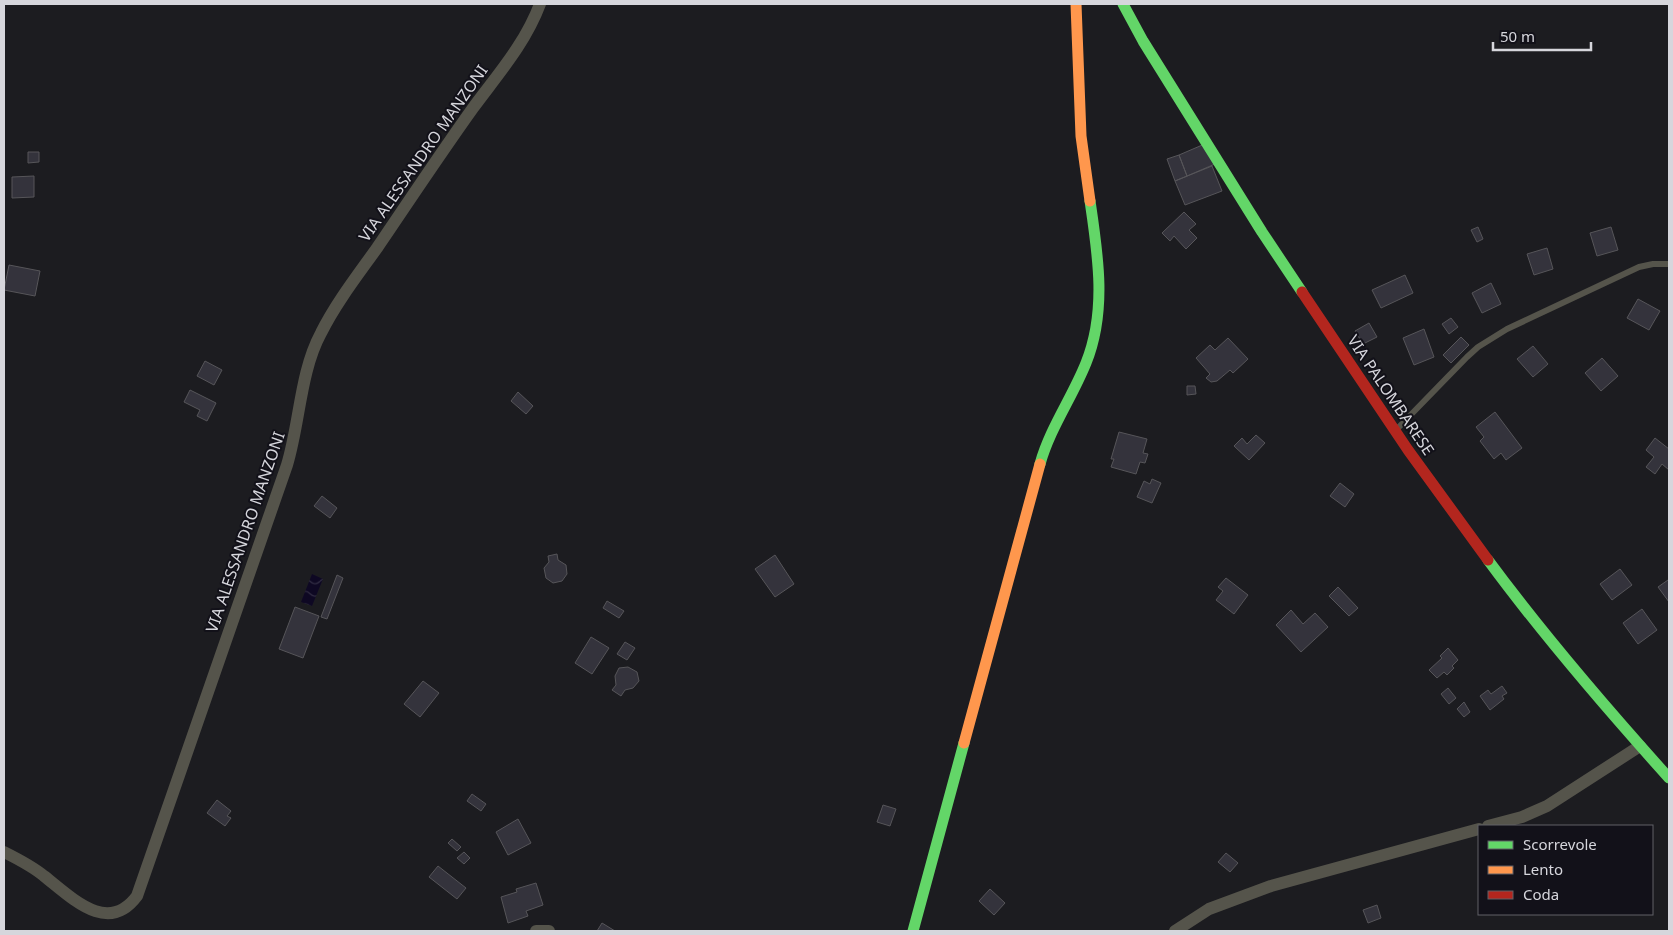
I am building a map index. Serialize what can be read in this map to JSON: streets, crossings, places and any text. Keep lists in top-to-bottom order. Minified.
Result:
{"streets":{"street":["VIA ALESSANDRO MANZONI","VIA PALOMBARESE"]},"legend":["Scorrevole","Lento","Coda"],"scale_bar":"50 m"}
